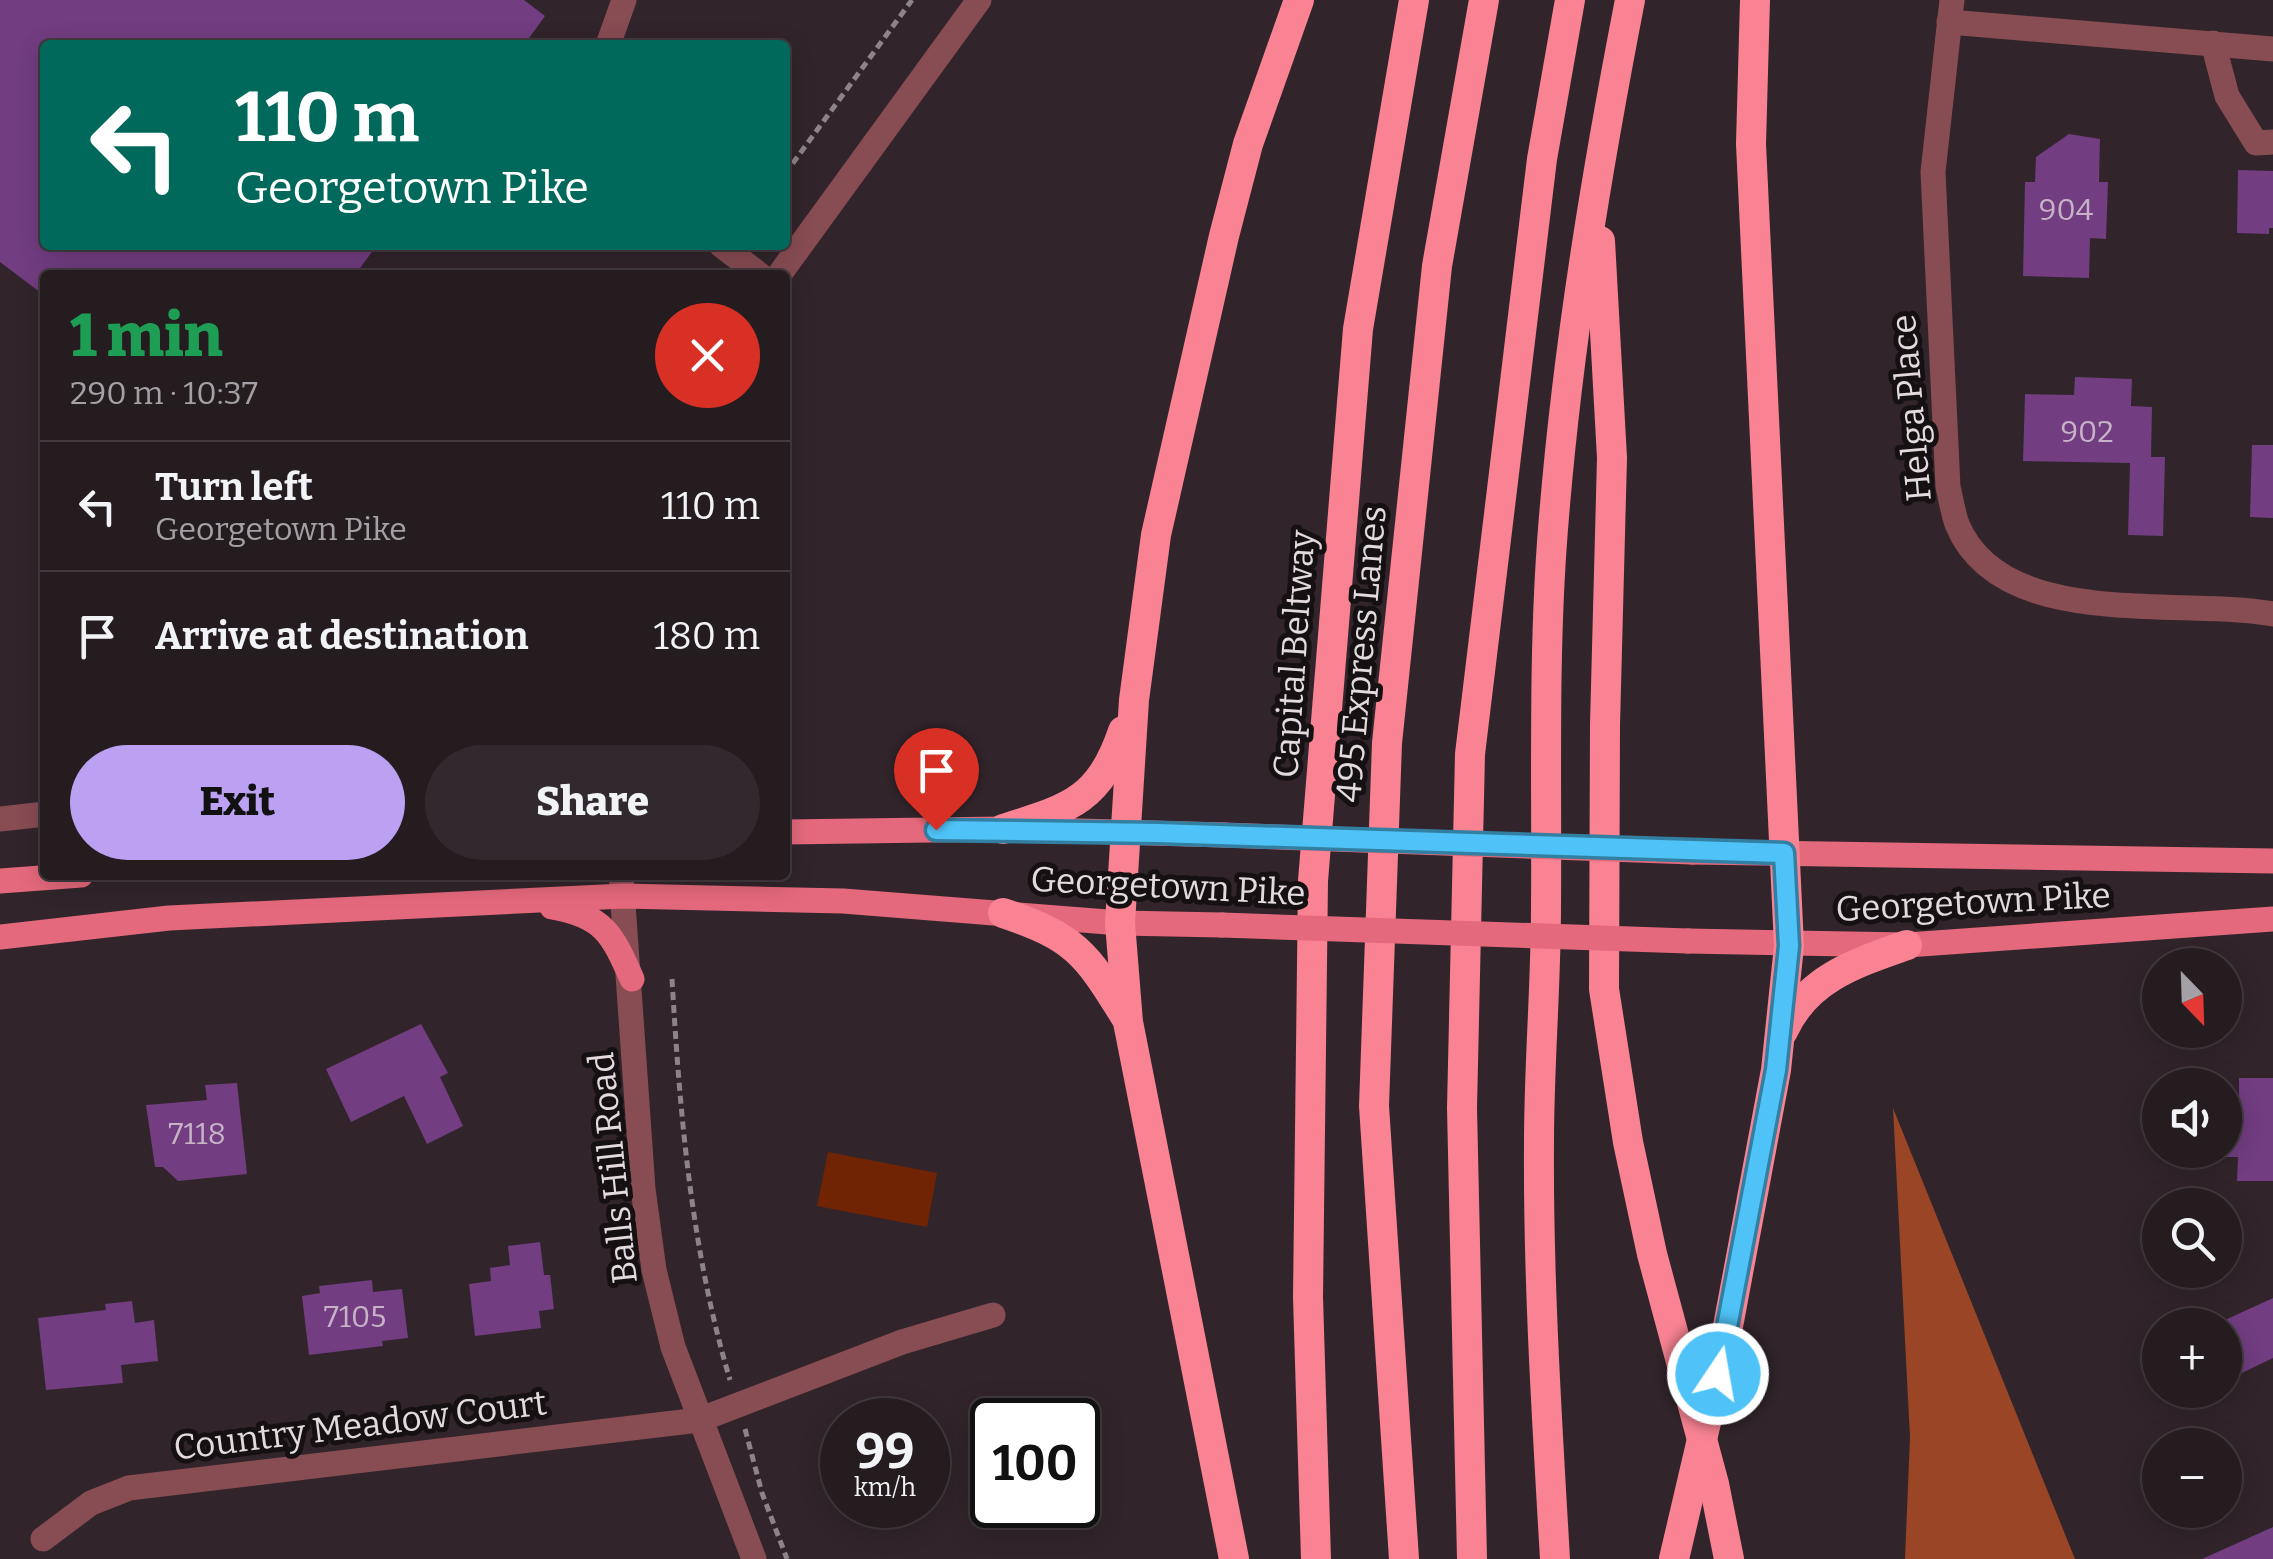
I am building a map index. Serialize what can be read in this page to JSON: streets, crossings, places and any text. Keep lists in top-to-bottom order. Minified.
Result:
{"streets":{"highway":["Capital Beltway","495 Express Lanes"],"main road":["Georgetown Pike"],"street":["Helga Place","Balls Hill Road","Country Meadow Court"]},"crossings":[["Georgetown Pike","Balls Hill Road"],["Balls Hill Road","Country Meadow Court"]],"house_numbers":["904","902","7118","7105"],"north":"bottom right","page":{"turn":["110 m","Georgetown Pike"],"heading":["1 min","290 m · 10:37"],"list":[{"name":"Turn left","note":"Georgetown Pike","value":"110 m"},{"name":"Arrive at destination","value":"180 m"}],"buttons":["Exit","Share"],"map_buttons":["+","−"],"speed":"99 km/h","limit":"100"}}
